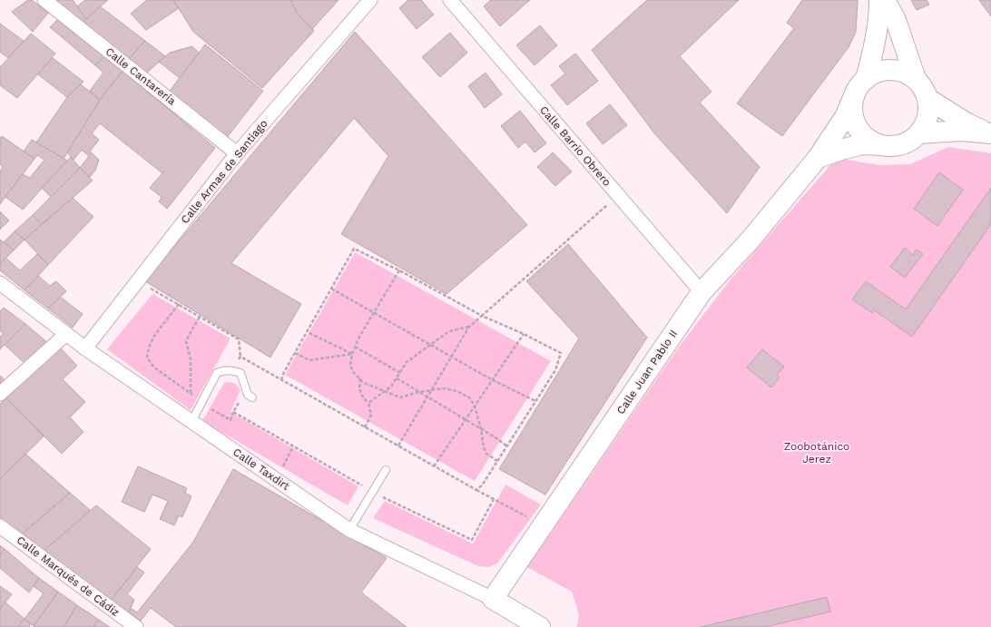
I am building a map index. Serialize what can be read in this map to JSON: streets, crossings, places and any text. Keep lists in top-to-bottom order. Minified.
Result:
{"streets":{"main road":["Calle Juan Pablo II","Calle Taxdirt"],"street":["Calle Cantarería","Calle Barrio Obrero","Calle Armas de Santiago","Calle Marqués de Cádiz"]},"crossings":[["Calle Cantarería","Calle Armas de Santiago"],["Calle Barrio Obrero","Calle Juan Pablo II"],["Calle Armas de Santiago","Calle Taxdirt"],["Calle Juan Pablo II","Calle Taxdirt"]],"parks":["Zoobotánico Jerez"]}
